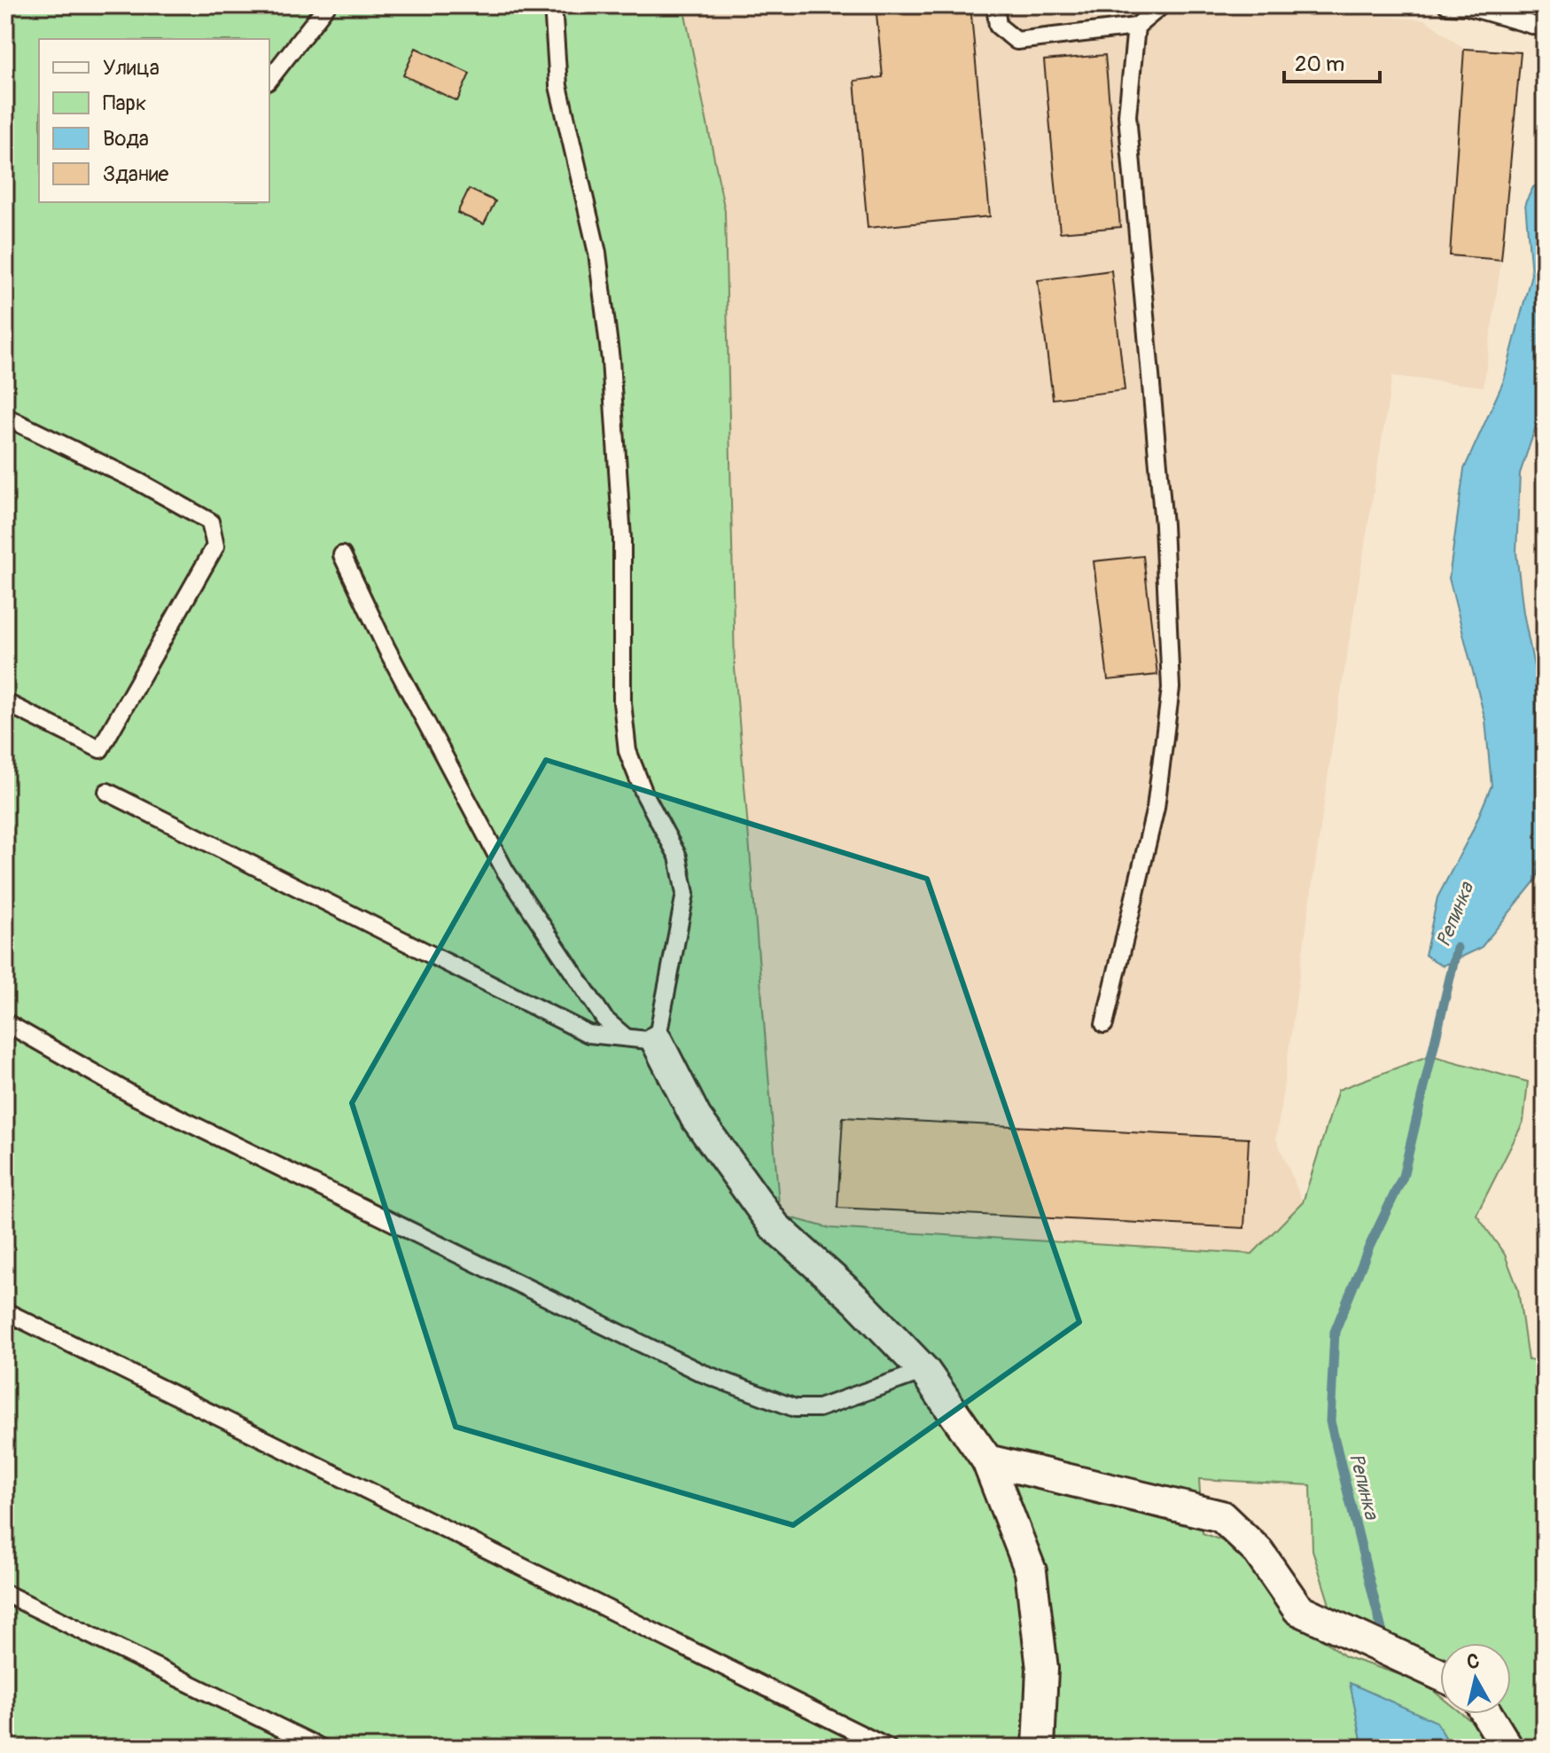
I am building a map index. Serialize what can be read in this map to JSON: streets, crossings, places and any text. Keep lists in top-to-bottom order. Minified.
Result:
{"water":["Репинка"],"legend":["Улица","Парк","Вода","Здание"],"scale_bar":"20 m","north":"top"}
